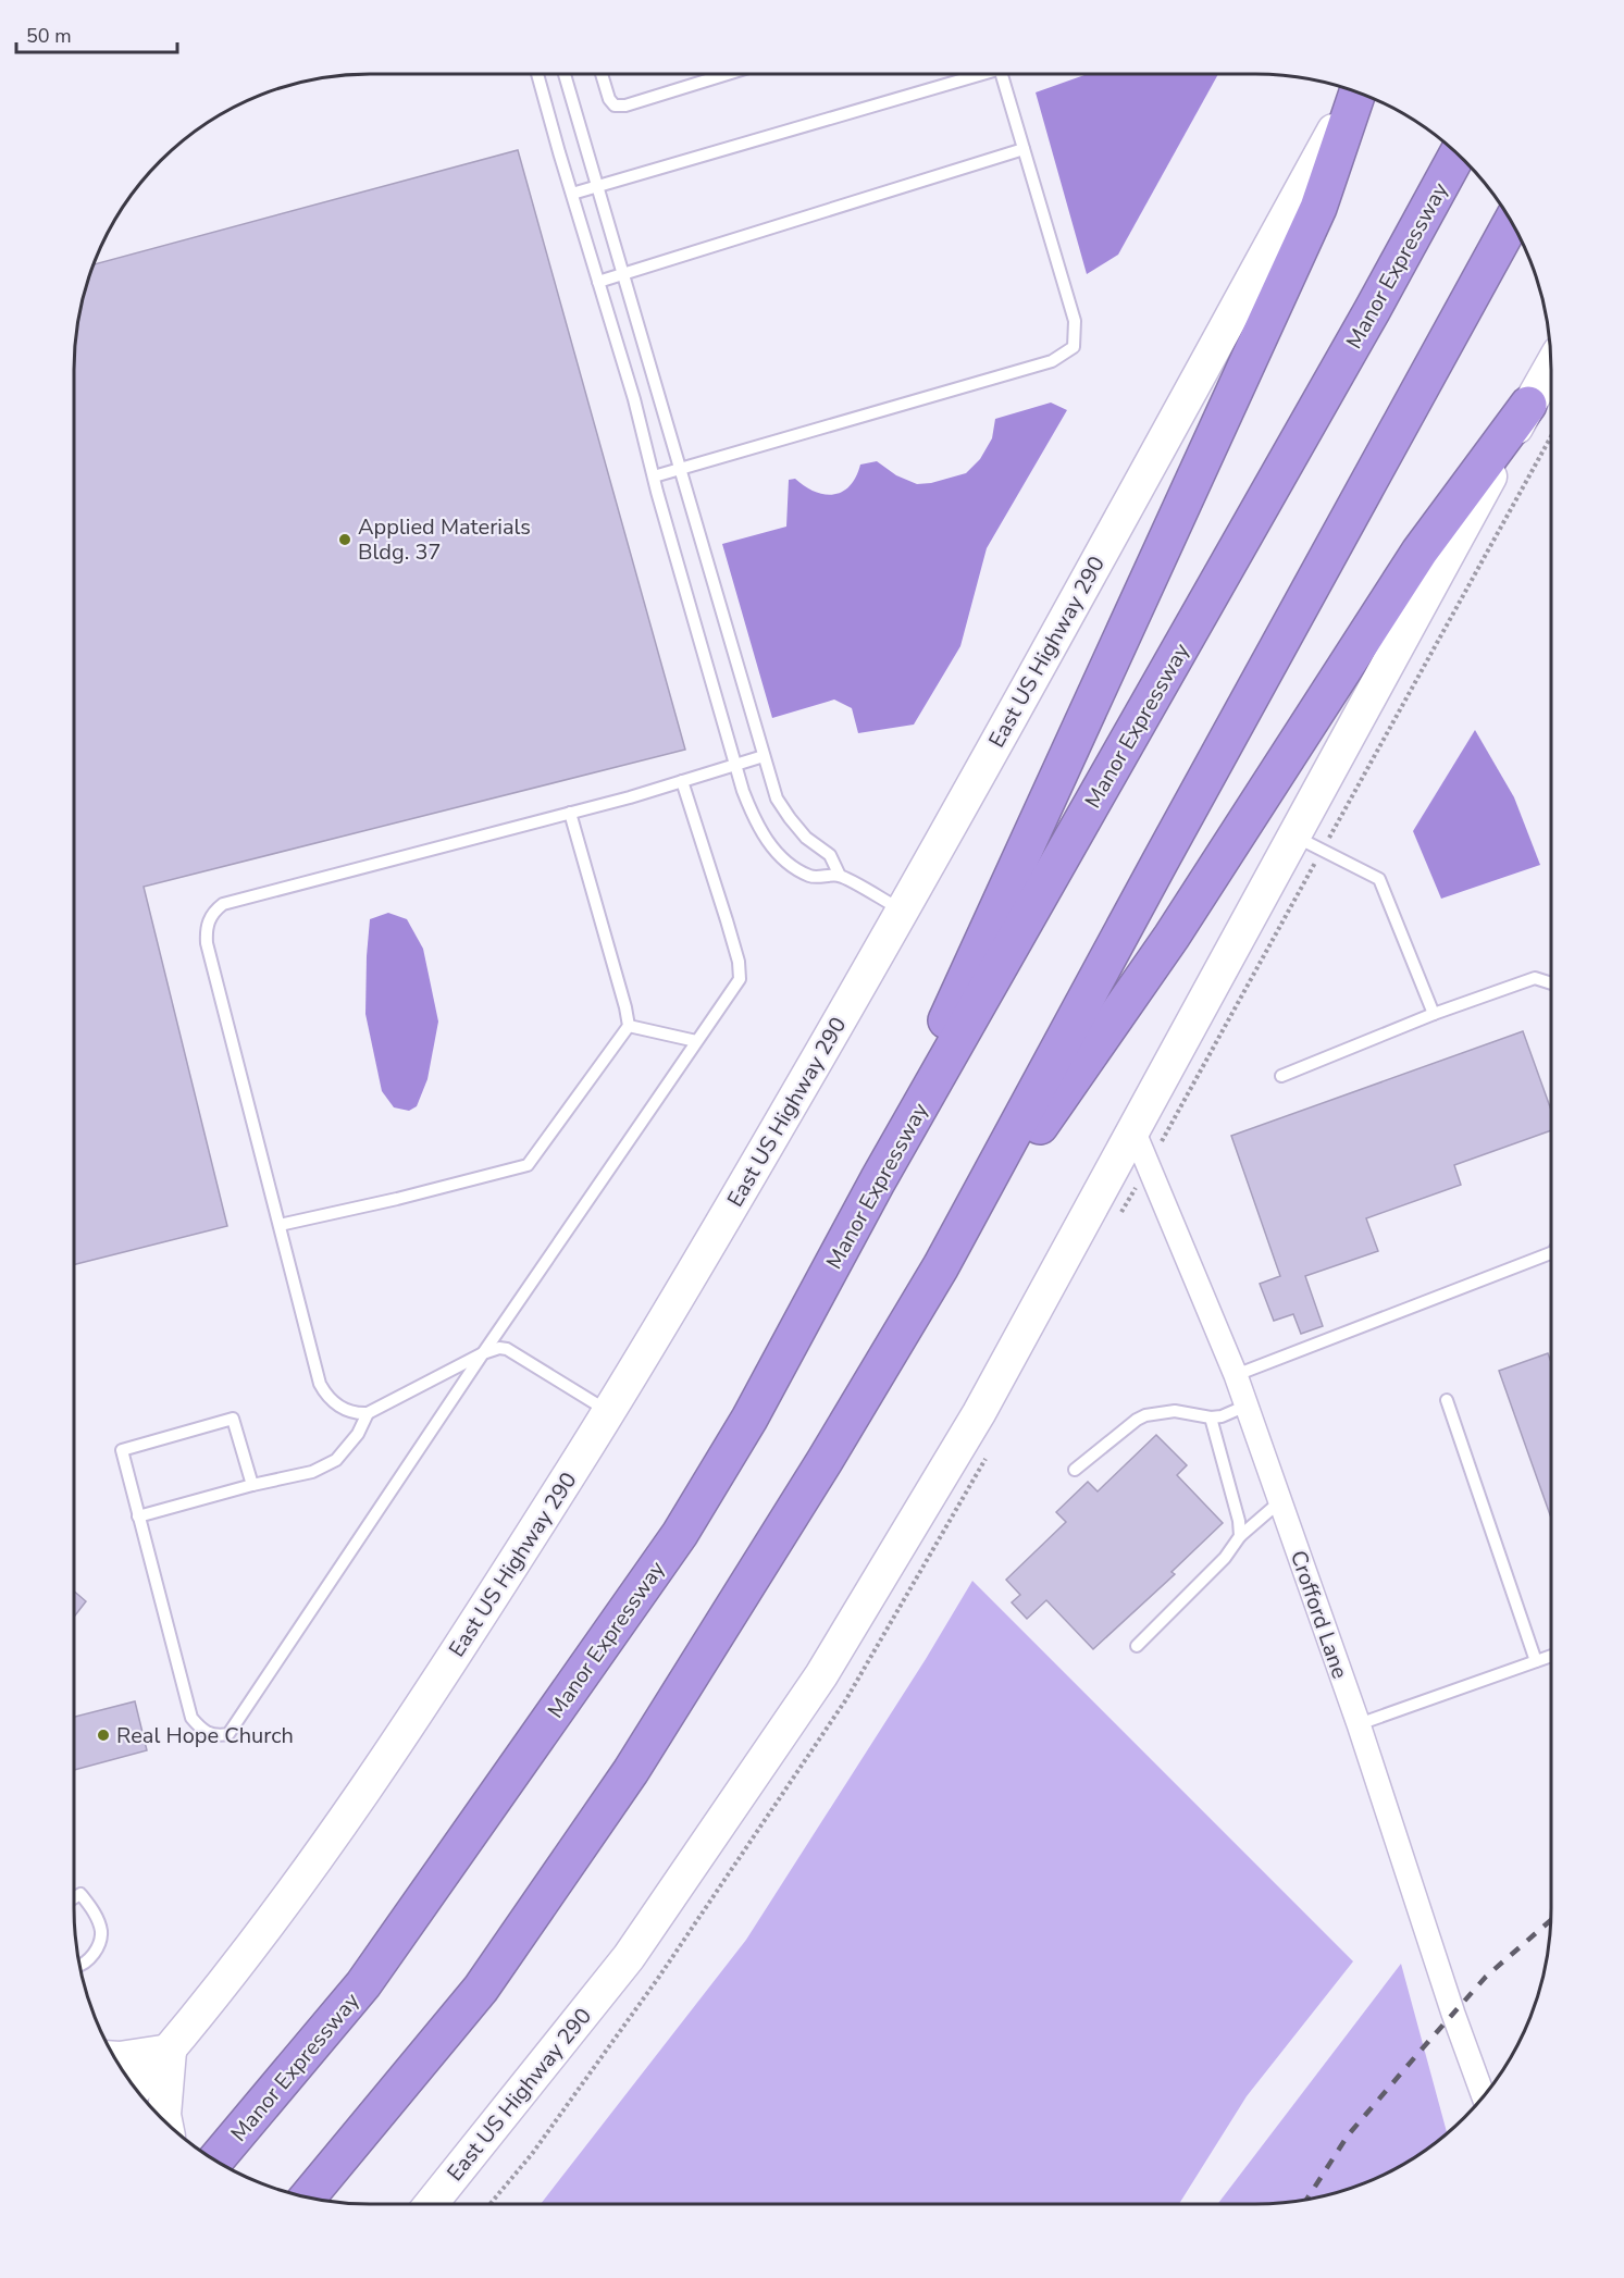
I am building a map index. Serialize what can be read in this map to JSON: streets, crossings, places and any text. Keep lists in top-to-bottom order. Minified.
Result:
{"streets":{"highway":["Manor Expressway"],"main road":["East US Highway 290"],"street":["Crofford Lane"]},"crossings":[["East US Highway 290","Crofford Lane"]],"places":["Applied Materials Bldg. 37","Real Hope Church"],"scale_bar":"50 m"}
